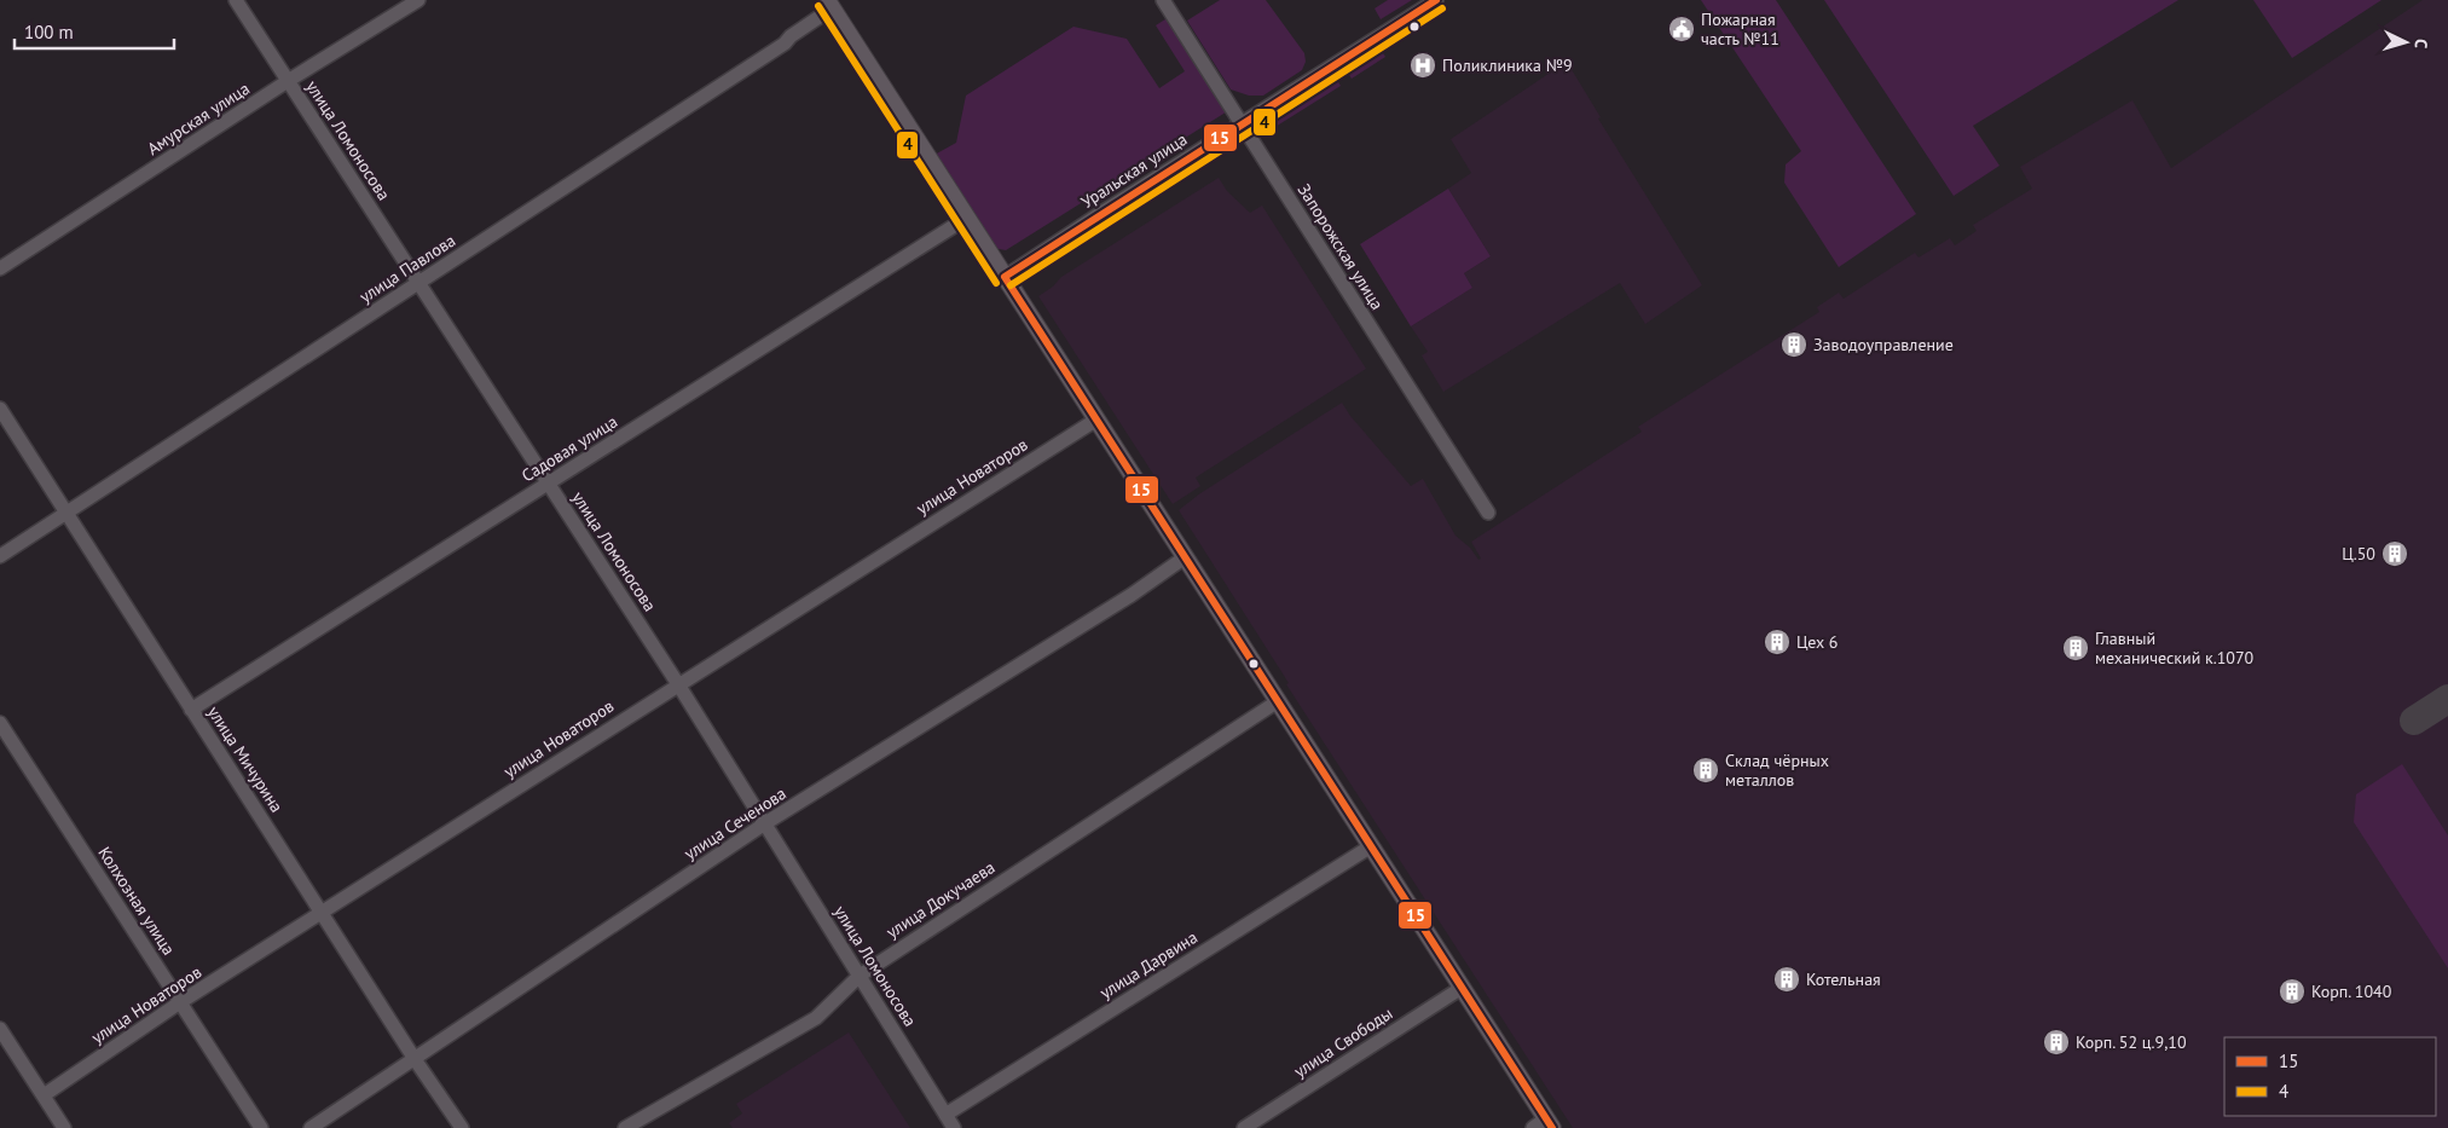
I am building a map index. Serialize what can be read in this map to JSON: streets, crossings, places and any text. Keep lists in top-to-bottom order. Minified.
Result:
{"streets":{"street":["Амурская улица","улица Ломоносова","Уральская улица","Запорожская улица","улица Павлова","Садовая улица","улица Новаторов","улица Мичурина","улица Сеченова","улица Докучаева","Колхозная улица","улица Дарвина","улица Свободы"]},"crossings":[["Амурская улица","улица Ломоносова"],["улица Ломоносова","улица Павлова"],["улица Ломоносова","Садовая улица"],["улица Ломоносова","улица Новаторов"],["улица Ломоносова","улица Сеченова"],["улица Ломоносова","улица Докучаева"],["улица Ломоносова","улица Дарвина"],["Уральская улица","Запорожская улица"],["улица Павлова","улица Мичурина"],["Садовая улица","улица Мичурина"],["улица Новаторов","улица Мичурина"],["улица Новаторов","Колхозная улица"],["улица Мичурина","улица Сеченова"]],"places":{"public building":["Пожарная часть №11"],"hospital":["Поликлиника №9"],"building":["Заводоуправление","Ц.50","Цех 6","Главный механический к.1070","Склад чёрных металлов","Котельная","Корп. 1040","Корп. 52 ц.9,10"]},"lines":["transit line 15","transit line 4"],"legend":["15","4"],"scale_bar":"100 m","north":"right"}
